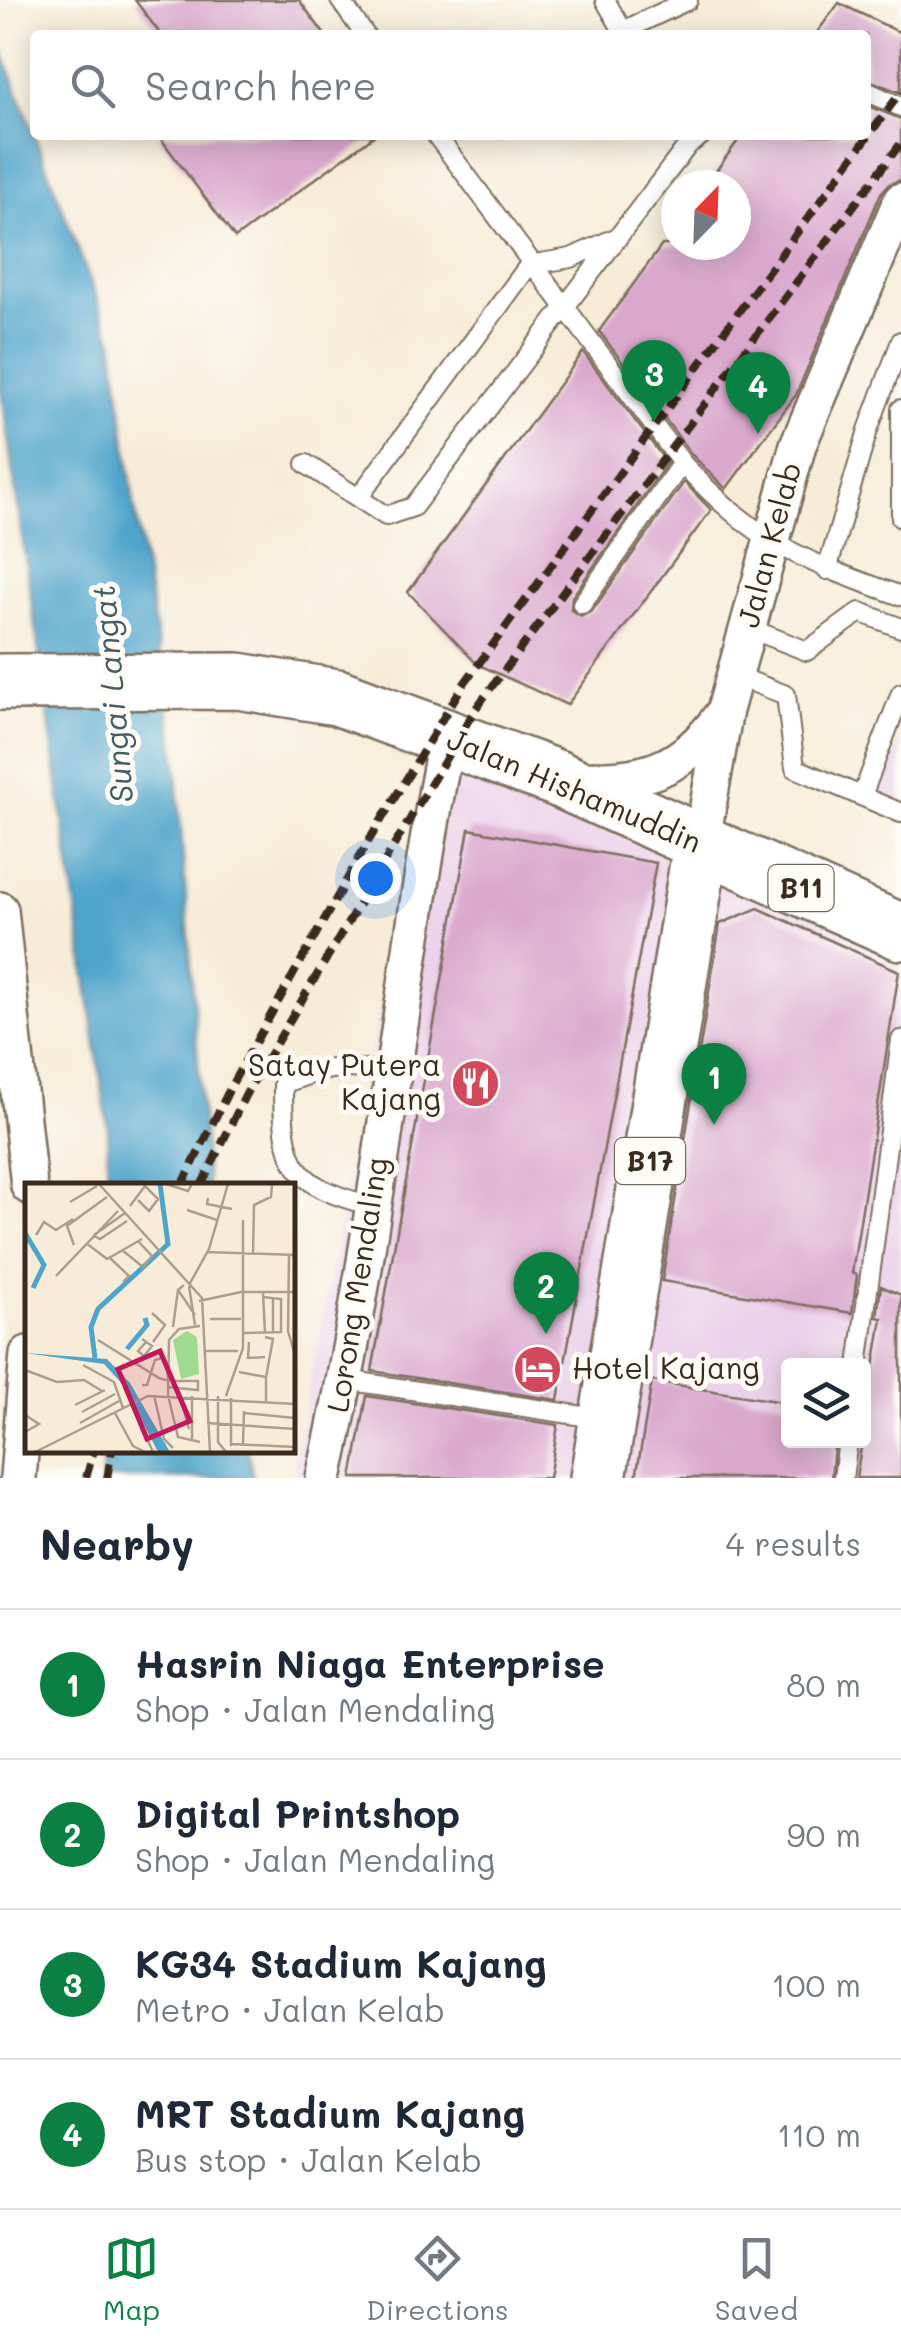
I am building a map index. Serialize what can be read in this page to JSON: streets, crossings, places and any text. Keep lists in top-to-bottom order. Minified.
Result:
{"streets":{"main road":["Jalan Hishamuddin","B11","B17"],"street":["Jalan Kelab","Lorong Mendaling"]},"crossings":[["Jalan Kelab","Jalan Hishamuddin"],["Jalan Kelab","B17"],["Jalan Hishamuddin","B17"],["Jalan Hishamuddin","Lorong Mendaling"]],"water":["Sungai Langat"],"places":{"restaurant":["Satay Putera Kajang"],"hotel":["Hotel Kajang"]},"north":"top right","page":{"search":"Search here","pins":["3","4","1","2"],"heading":["Nearby","4 results"],"list":[{"mark":"1","name":"Hasrin Niaga Enterprise","note":"Shop · Jalan Mendaling","value":"80 m"},{"mark":"2","name":"Digital Printshop","note":"Shop · Jalan Mendaling","value":"90 m"},{"mark":"3","name":"KG34 Stadium Kajang","note":"Metro · Jalan Kelab","value":"100 m"},{"mark":"4","name":"MRT Stadium Kajang","note":"Bus stop · Jalan Kelab","value":"110 m"}],"nav":["Map","Directions","Saved"]}}
